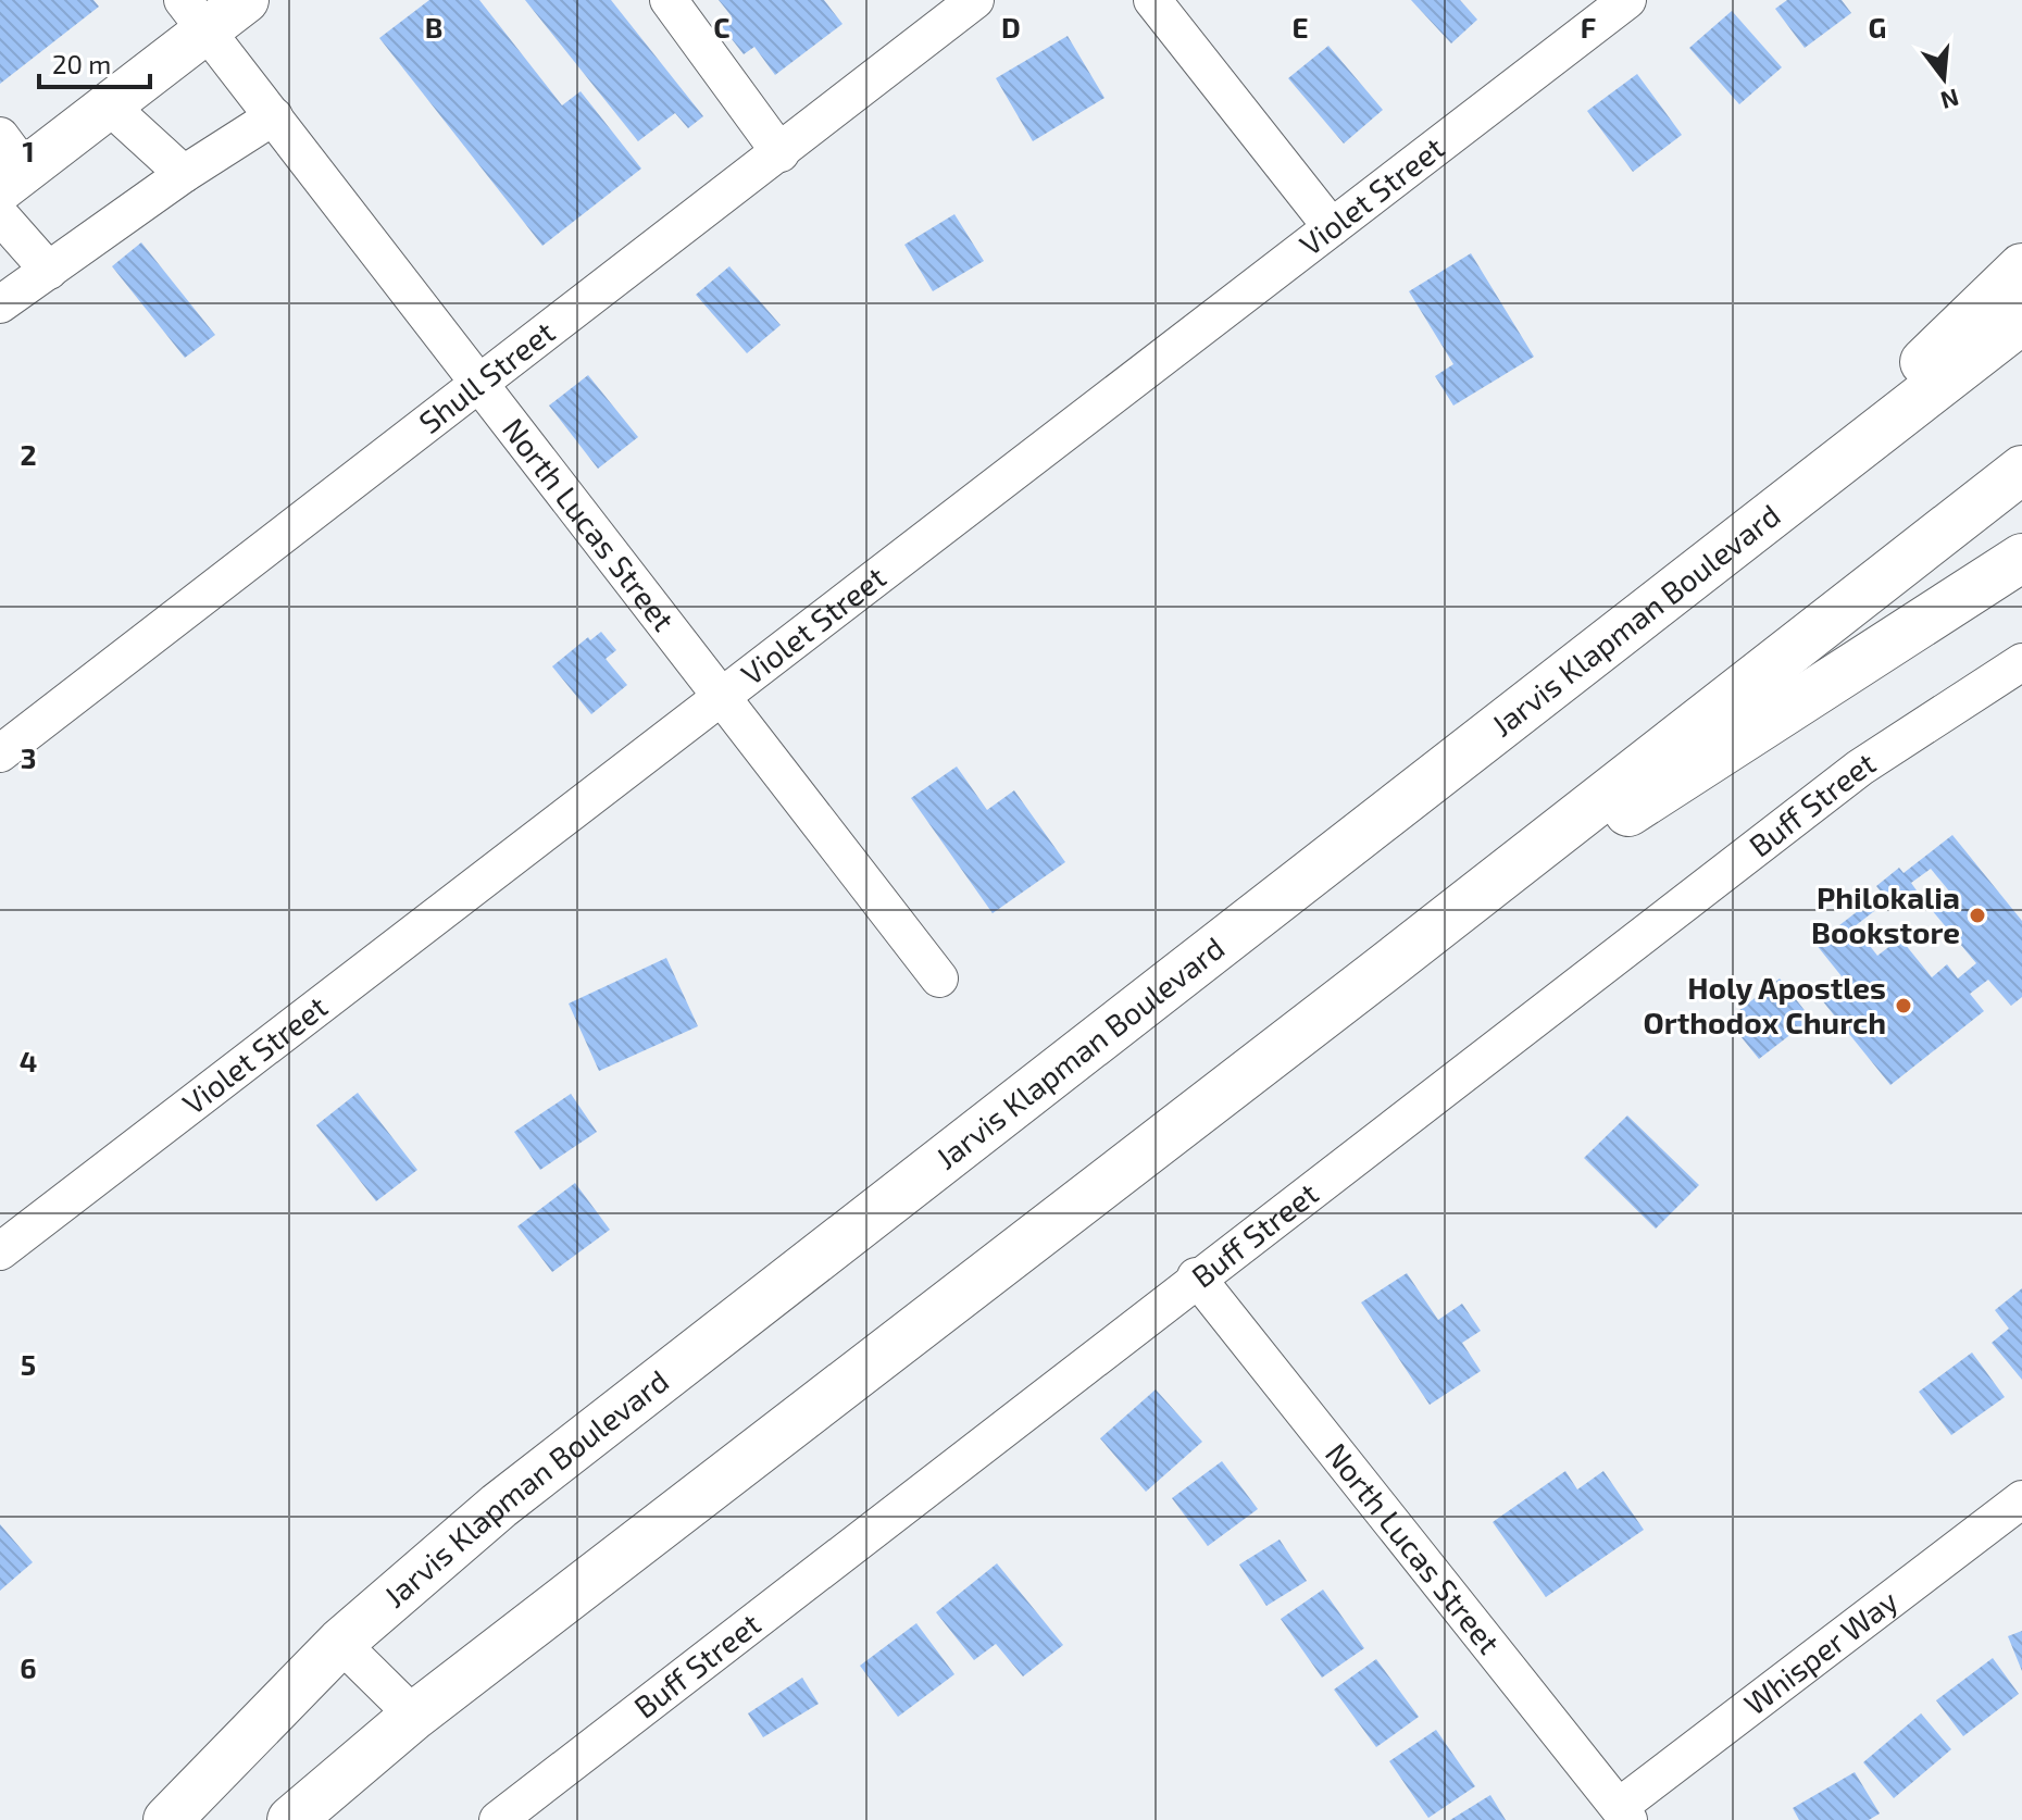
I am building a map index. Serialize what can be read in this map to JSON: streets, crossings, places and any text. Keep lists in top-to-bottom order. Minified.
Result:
{"streets":{"highway":["Jarvis Klapman Boulevard"],"street":["Violet Street","Shull Street","North Lucas Street","Buff Street","Whisper Way"]},"crossings":[["Violet Street","North Lucas Street"],["Shull Street","North Lucas Street"],["North Lucas Street","Buff Street"],["North Lucas Street","Whisper Way"]],"places":["Philokalia Bookstore","Holy Apostles Orthodox Church"],"scale_bar":"20 m","north":"bottom","grid":{"columns":["B","C","D","E","F","G"],"rows":["1","2","3","4","5","6"]}}
